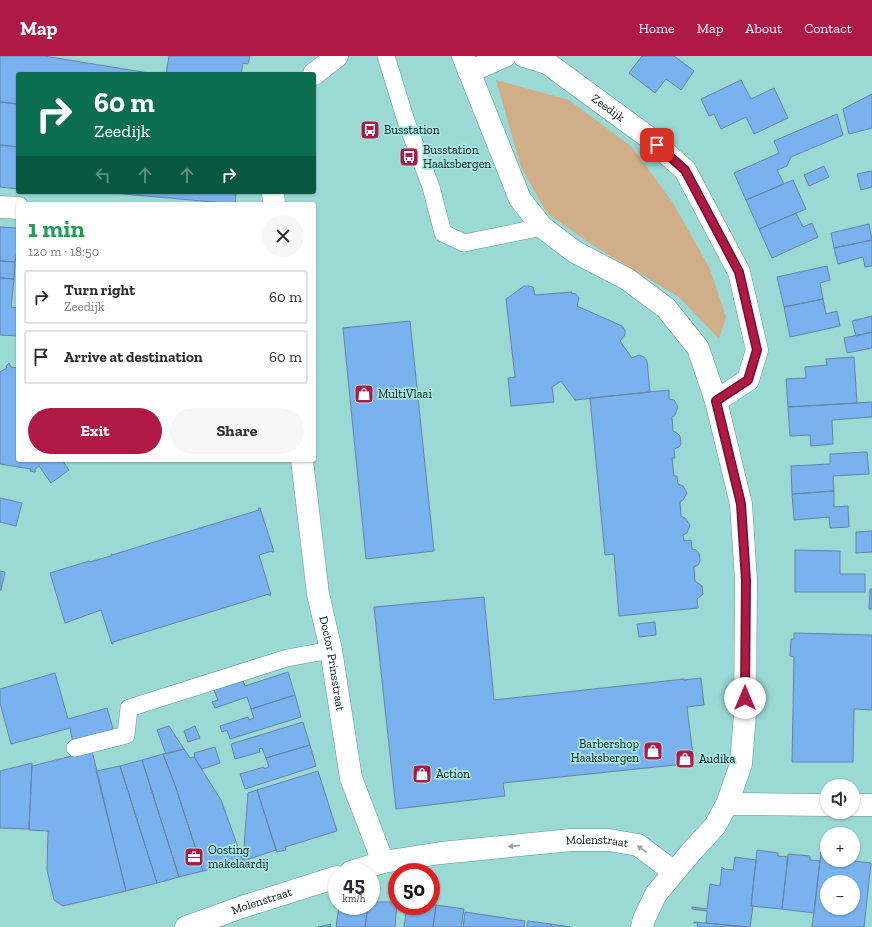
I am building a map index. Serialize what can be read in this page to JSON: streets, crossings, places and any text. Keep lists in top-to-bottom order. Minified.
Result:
{"streets":{"street":["Zeedijk","Doctor Prinsstraat","Molenstraat"]},"crossings":[["Doctor Prinsstraat","Molenstraat"]],"one_way":["Molenstraat"],"places":{"bus stop":["Busstation","Busstation Haaksbergen"],"shop":["MultiVlaai","Barbershop Haaksbergen","Audika","Action"],"office":["Oosting makelaardij"]},"page":{"header":"Map","nav":["Home","Map","About","Contact"],"turn":["60 m","Zeedijk"],"heading":["1 min","120 m · 18:50"],"list":[{"name":"Turn right","note":"Zeedijk","value":"60 m"},{"name":"Arrive at destination","value":"60 m"}],"buttons":["Exit","Share"],"map_buttons":["+","−"],"speed":"45 km/h","limit":"50"}}
